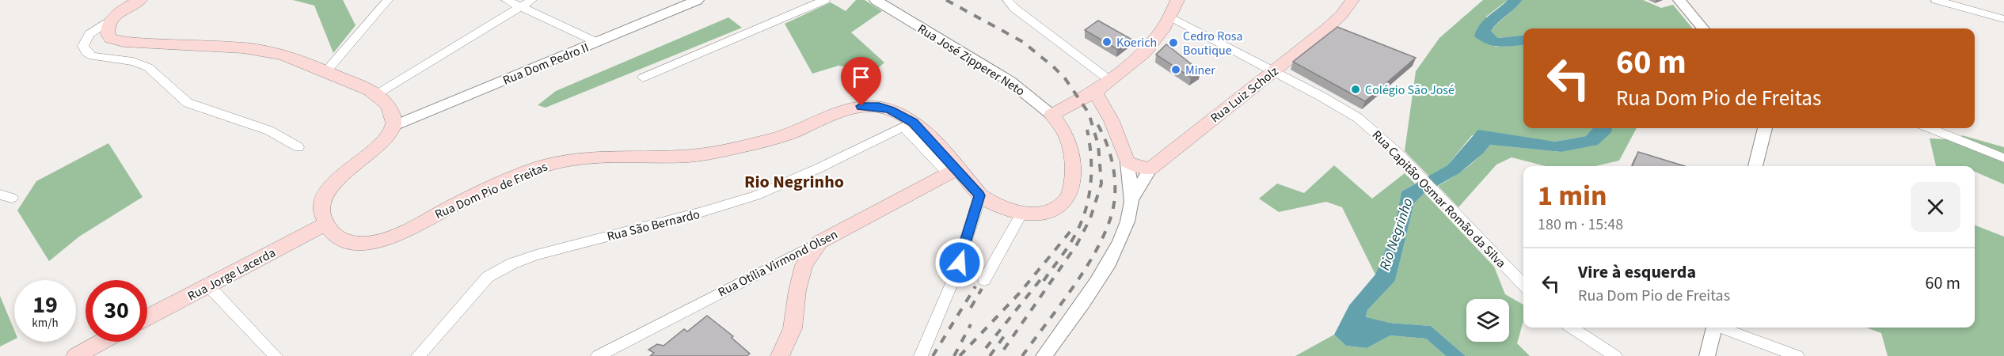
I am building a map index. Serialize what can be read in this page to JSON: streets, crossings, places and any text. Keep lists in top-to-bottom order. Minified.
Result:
{"streets":{"main road":["Rua José Zipperer Neto","Rua Luiz Scholz","Rua Dom Pio de Freitas","Rua Otília Virmond Olsen","Rua Jorge Lacerda"],"street":["Rua Dom Pedro II","Rua Capitão Osmar Romão da Silva","Rua São Bernardo"]},"crossings":[["Rua José Zipperer Neto","Rua Dom Pio de Freitas"],["Rua Luiz Scholz","Rua Capitão Osmar Romão da Silva"],["Rua Dom Pio de Freitas","Rua São Bernardo"],["Rua Dom Pio de Freitas","Rua Otília Virmond Olsen"],["Rua Dom Pio de Freitas","Rua Jorge Lacerda"]],"districts":["Rio Negrinho"],"water":["Rio Negrinho"],"places":["Koerich","Cedro Rosa Boutique","Miner","Colégio São José"],"page":{"turn":["60 m","Rua Dom Pio de Freitas"],"heading":["1 min","180 m · 15:48"],"list":[{"name":"Vire à esquerda","note":"Rua Dom Pio de Freitas","value":"60 m"}],"speed":"19 km/h","limit":"30"}}
